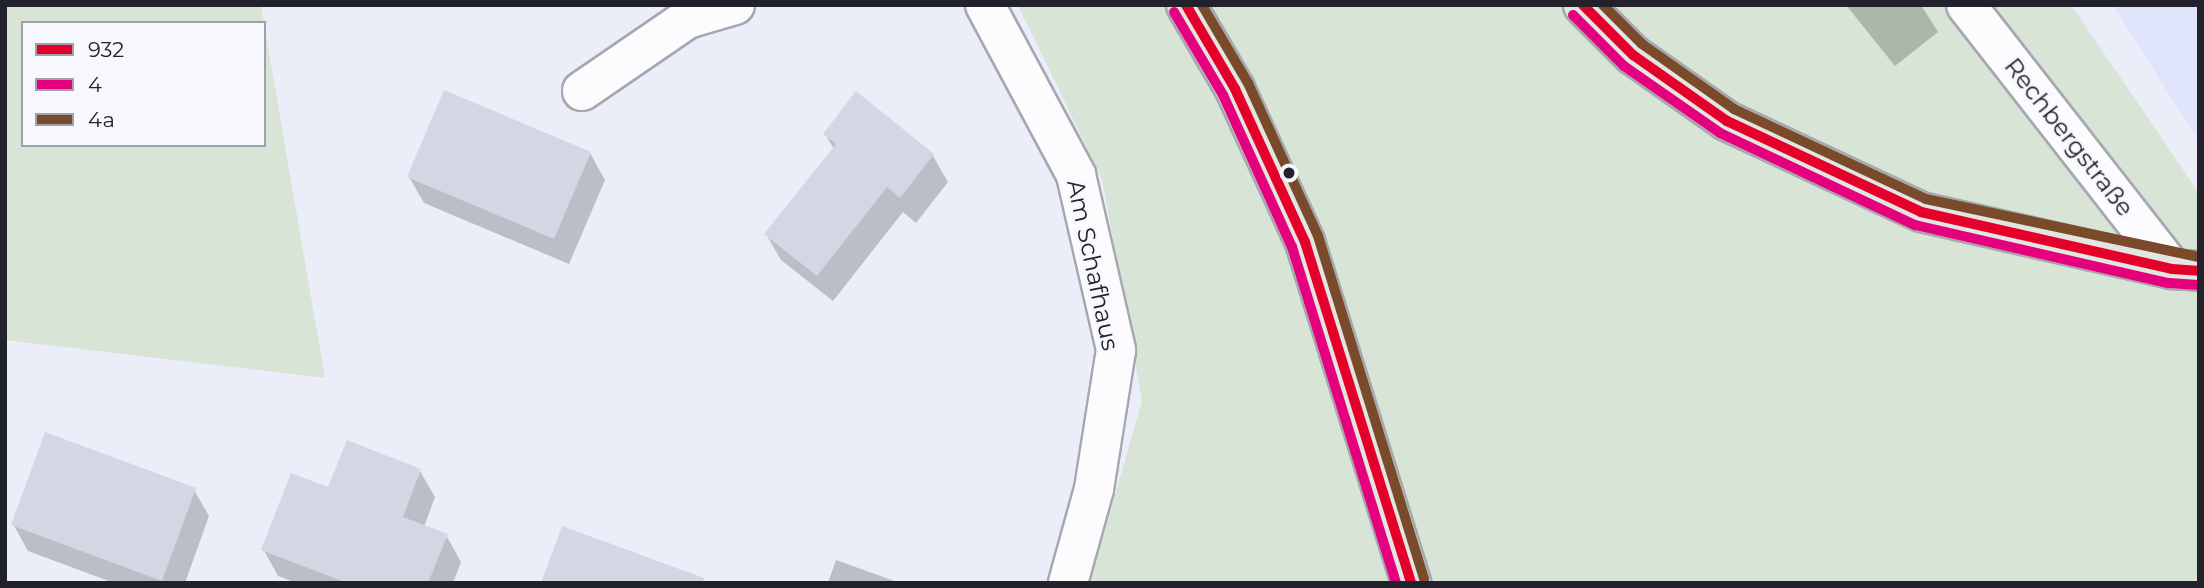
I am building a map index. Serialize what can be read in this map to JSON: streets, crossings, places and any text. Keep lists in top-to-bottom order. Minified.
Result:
{"streets":{"main road":["Rechbergstraße"],"street":["Am Schafhaus"]},"lines":["transit line 932","transit line 4a","transit line 4"],"legend":["932","4","4a"]}
